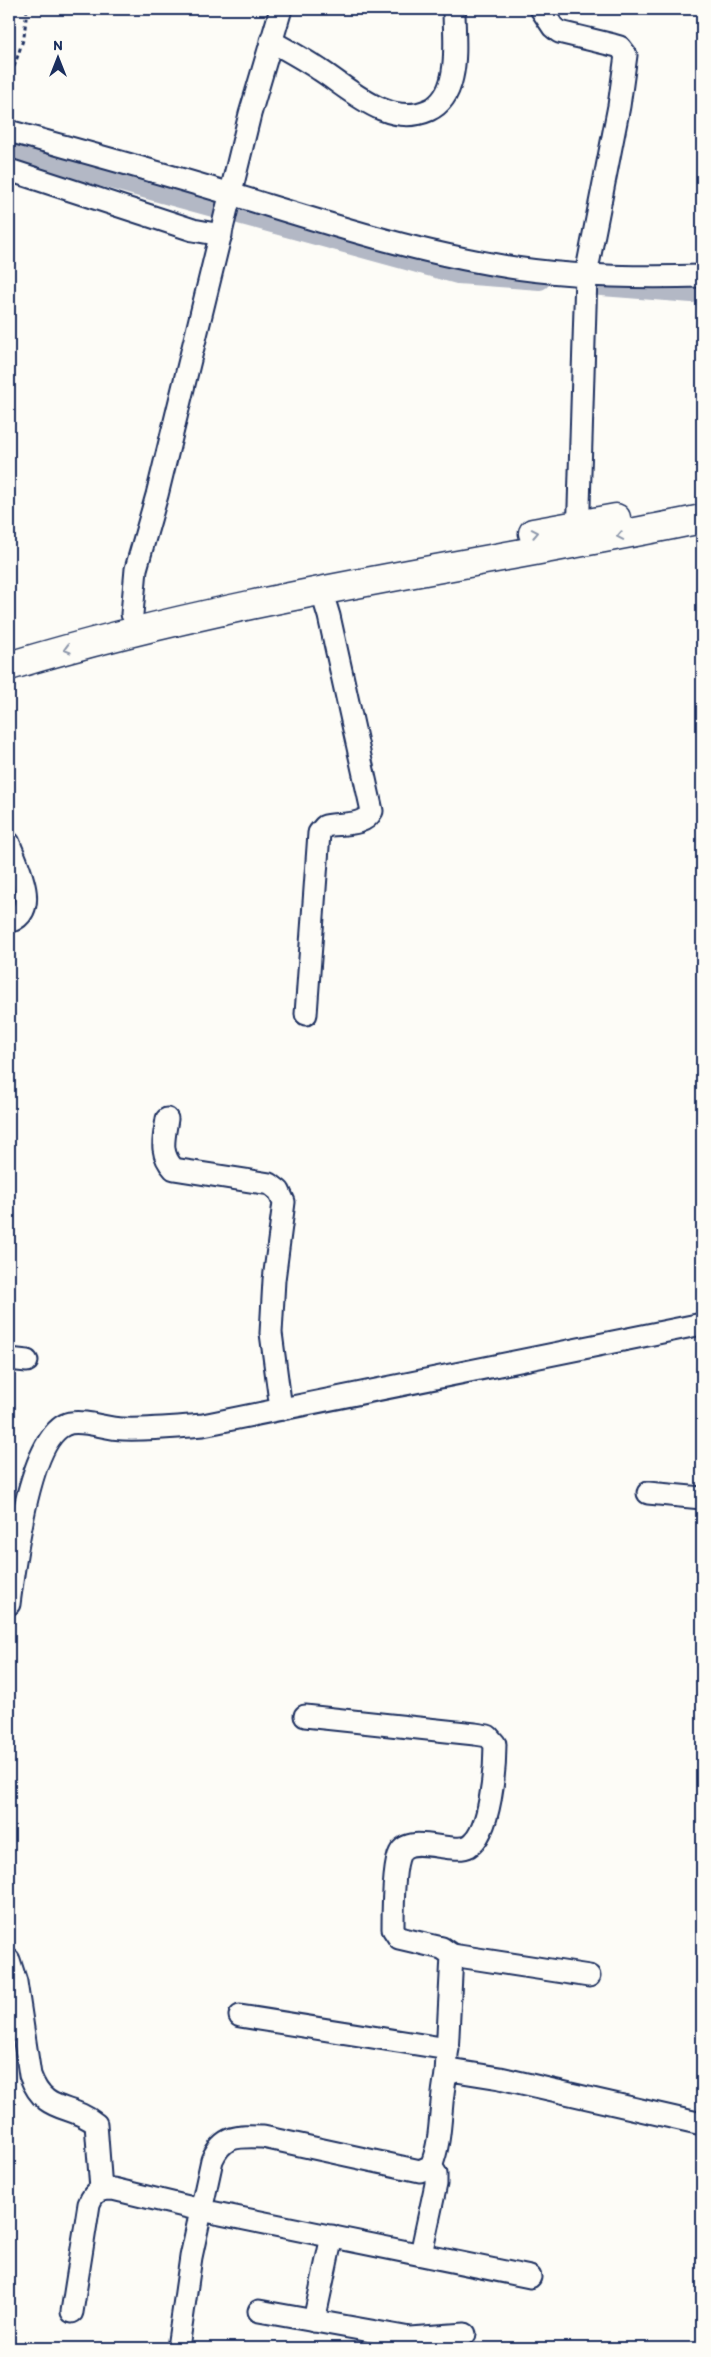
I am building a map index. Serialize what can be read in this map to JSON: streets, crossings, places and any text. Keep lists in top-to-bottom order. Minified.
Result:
{"north":"top"}
